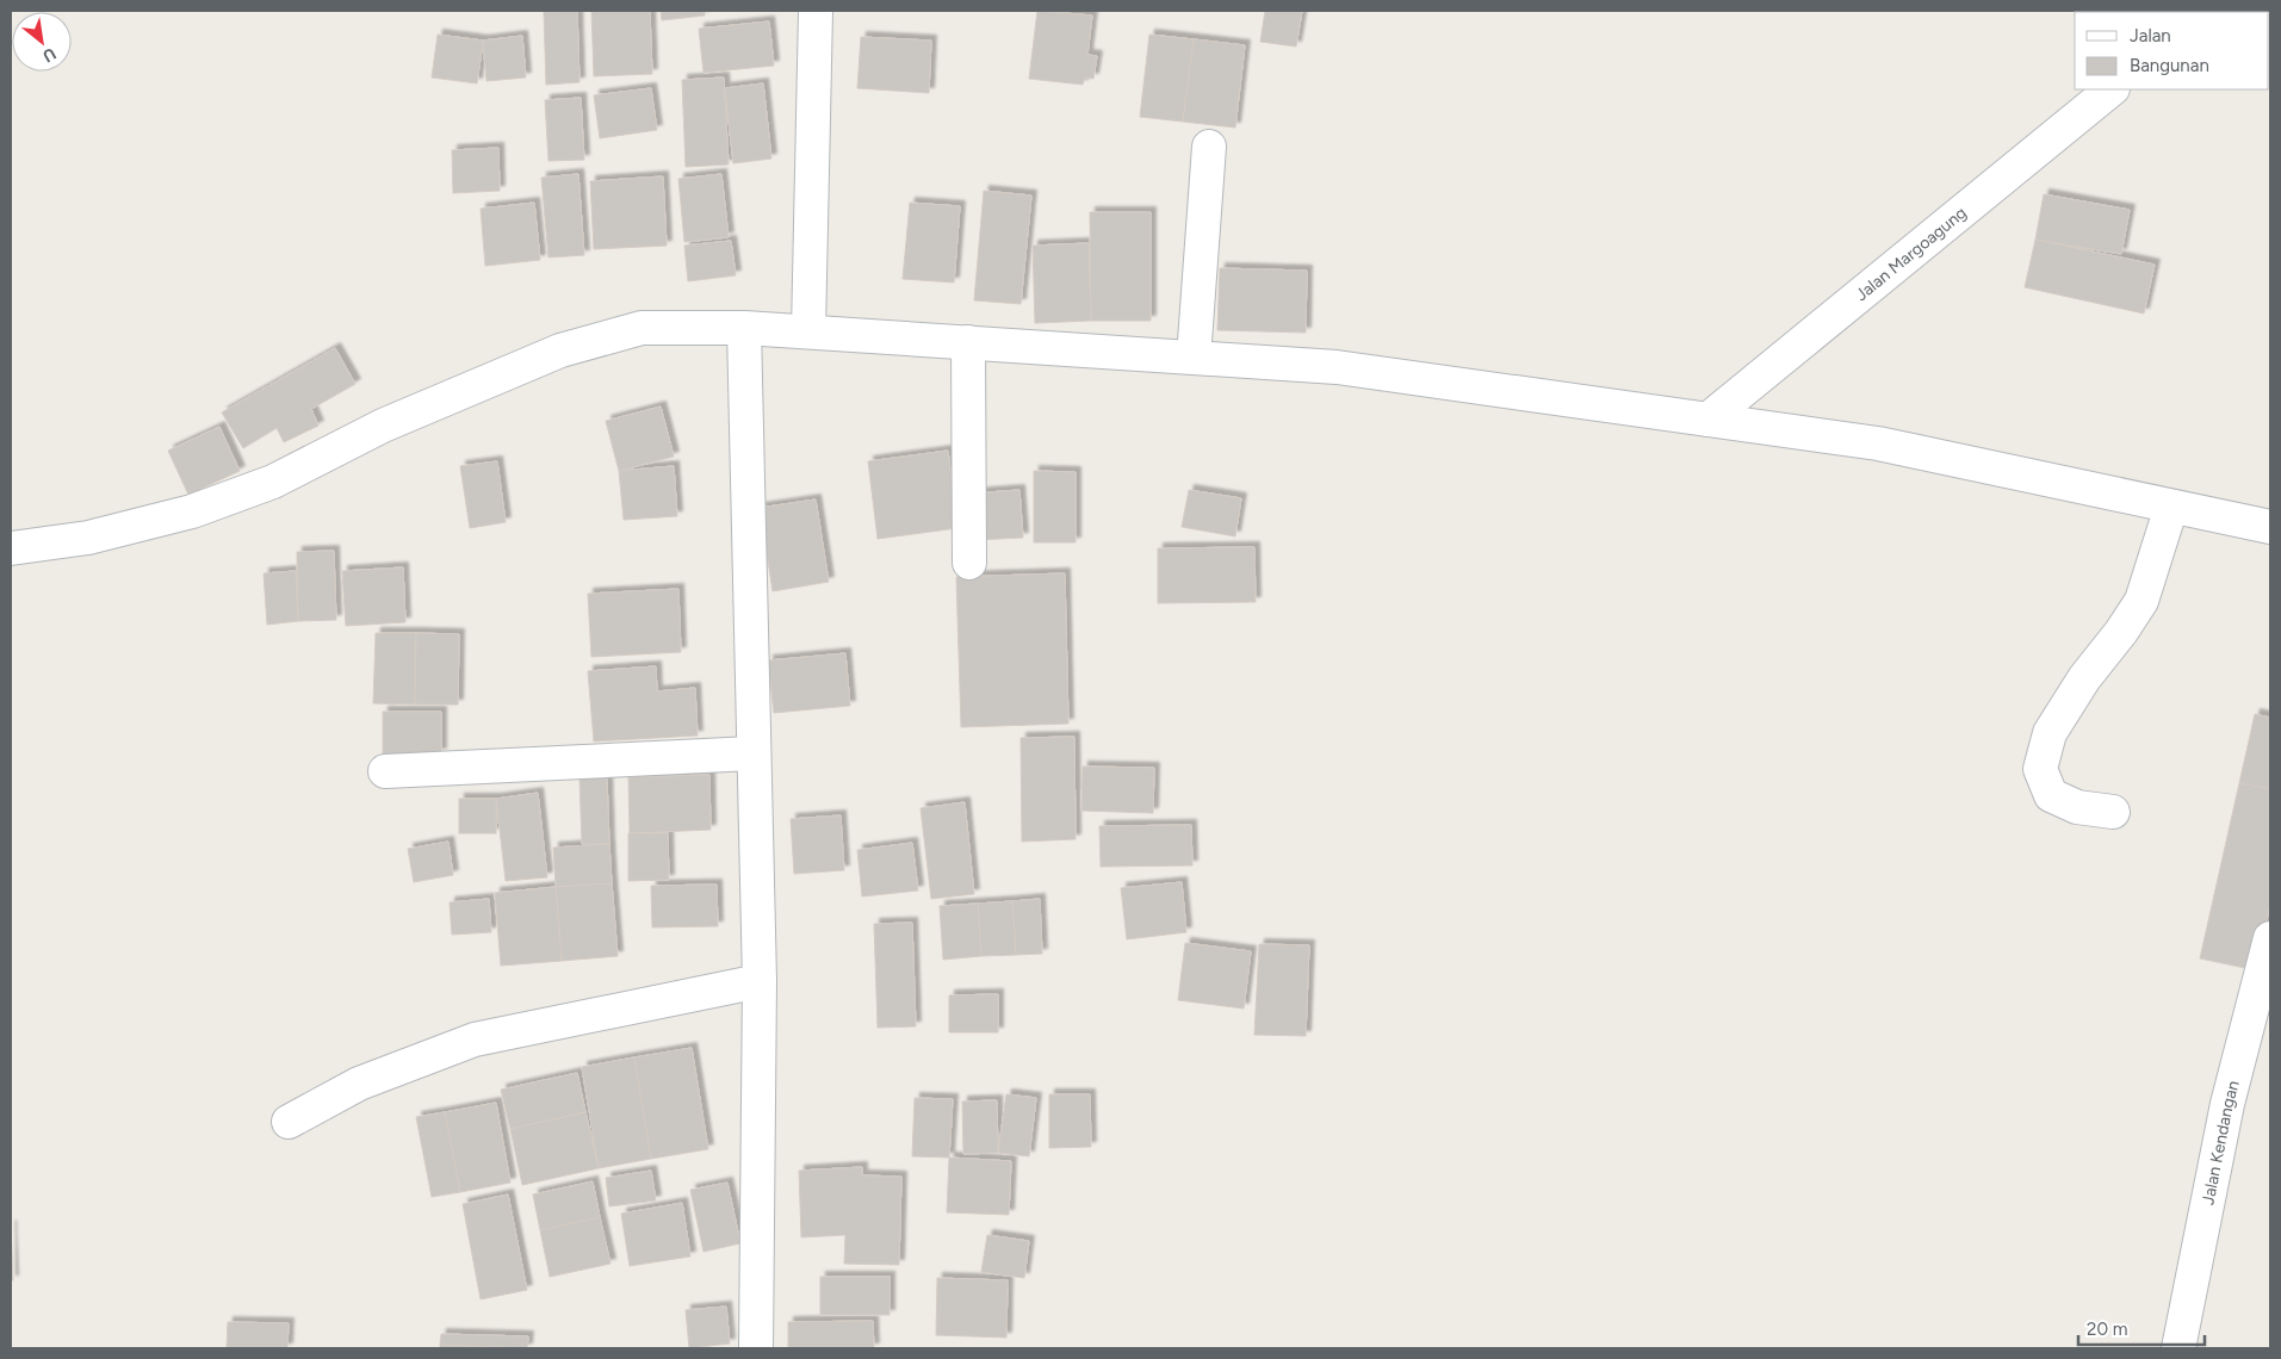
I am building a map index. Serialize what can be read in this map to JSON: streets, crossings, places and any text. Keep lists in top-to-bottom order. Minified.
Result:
{"streets":{"street":["Jalan Margoagung","Jalan Kendangan"]},"legend":["Jalan","Bangunan"],"scale_bar":"20 m","north":"bottom right"}
